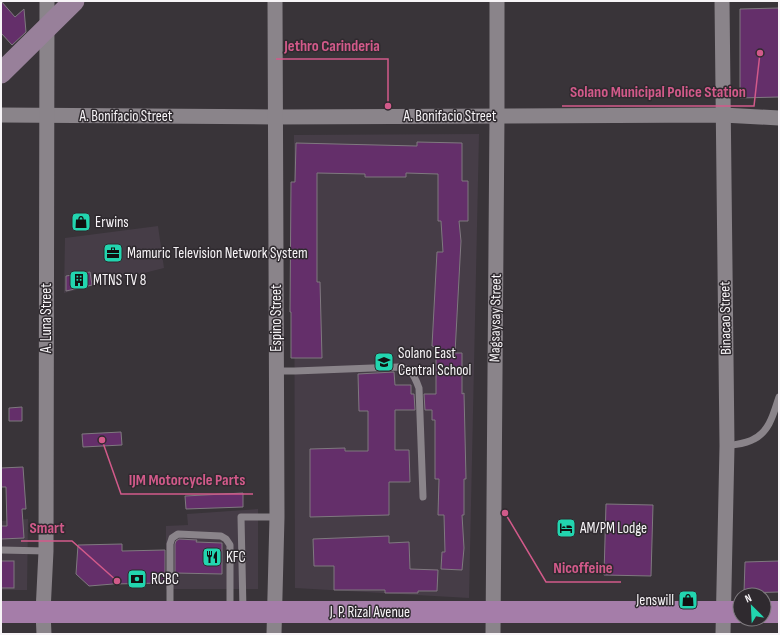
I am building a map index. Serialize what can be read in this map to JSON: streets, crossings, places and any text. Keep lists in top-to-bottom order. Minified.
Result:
{"streets":{"main road":["J. P. Rizal Avenue"],"street":["A. Bonifacio Street","A. Luna Street","Espino Street","Magsaysay Street","Binacao Street"]},"crossings":[["A. Bonifacio Street","A. Luna Street"],["A. Bonifacio Street","Espino Street"],["A. Bonifacio Street","Magsaysay Street"],["A. Bonifacio Street","Binacao Street"],["A. Luna Street","J. P. Rizal Avenue"],["Espino Street","J. P. Rizal Avenue"],["Magsaysay Street","J. P. Rizal Avenue"],["Binacao Street","J. P. Rizal Avenue"]],"places":{"other":["Solano Municipal Police Station","Jethro Carinderia","IJM Motorcycle Parts","Nicoffeine","Smart"],"shop":["Erwins","Jenswill"],"office":["Mamuric Television Network System"],"building":["MTNS TV 8"],"school or university":["Solano East Central School"],"hotel":["AM/PM Lodge"],"restaurant":["KFC"],"bank":["RCBC"]},"north":"top left"}
